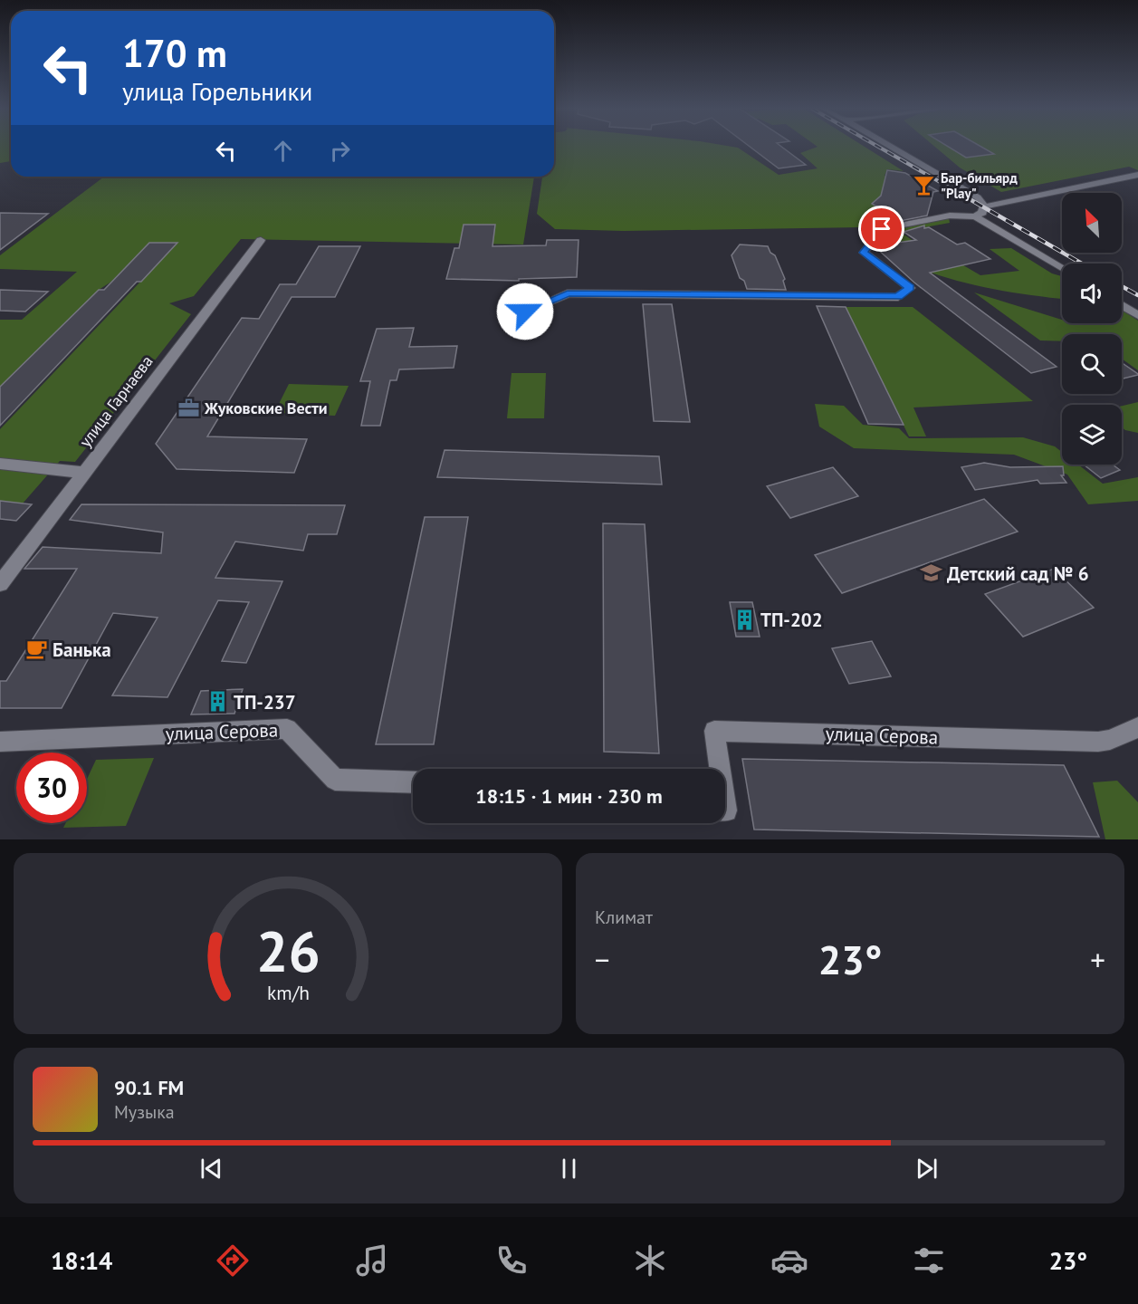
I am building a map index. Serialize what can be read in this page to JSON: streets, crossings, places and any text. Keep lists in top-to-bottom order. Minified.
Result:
{"streets":{"street":["улица Гарнаева","улица Серова"]},"places":{"bar":["Бар-бильярд \"Play\""],"office":["Жуковские Вести"],"school or university":["Детский сад № 6"],"building":["ТП-202","ТП-237"],"cafe":["Банька"]},"north":"top left","page":{"turn":["170 m","улица Горельники"],"limit":"30","trip":"18:15 · 1 мин · 230 m","tile":"Климат","heat":["−","23°","+"],"song":["90.1 FM","Музыка"],"tabs":["18:14","23°"],"gauge":["26","km/h"]}}
